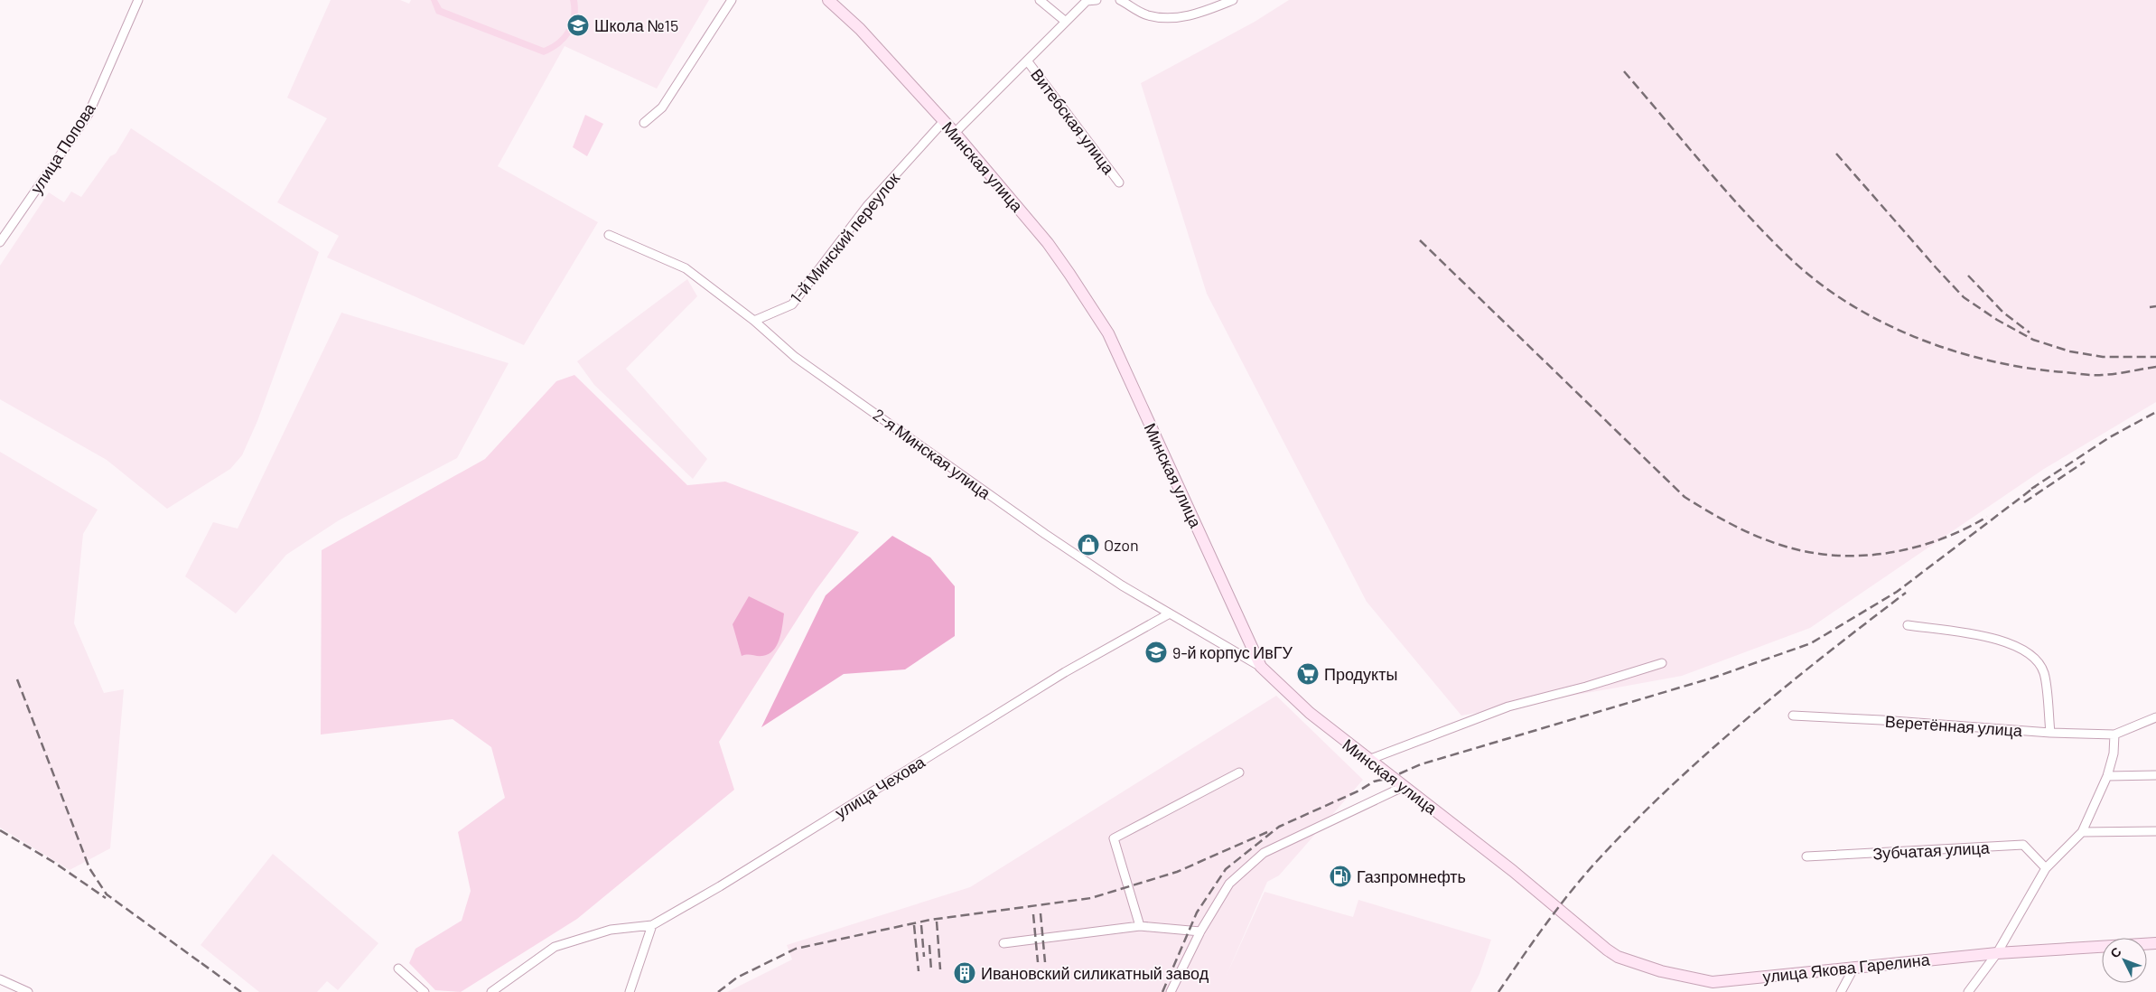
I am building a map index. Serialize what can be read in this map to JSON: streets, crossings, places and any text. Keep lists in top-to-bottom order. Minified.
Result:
{"streets":{"main road":["Минская улица","улица Якова Гарелина"],"street":["Витебская улица","улица Попова","1-й Минский переулок","2-я Минская улица","Веретённая улица","улица Чехова","Зубчатая улица"]},"crossings":[["Минская улица","1-й Минский переулок"],["Минская улица","2-я Минская улица"],["Минская улица","улица Якова Гарелина"],["1-й Минский переулок","2-я Минская улица"],["2-я Минская улица","улица Чехова"]],"places":{"school or university":["Школа №15","9-й корпус ИвГУ"],"shop":["Ozon"],"supermarket":["Продукты"],"fuel station":["Газпромнефть"],"building":["Ивановский силикатный завод"]},"north":"top left"}
